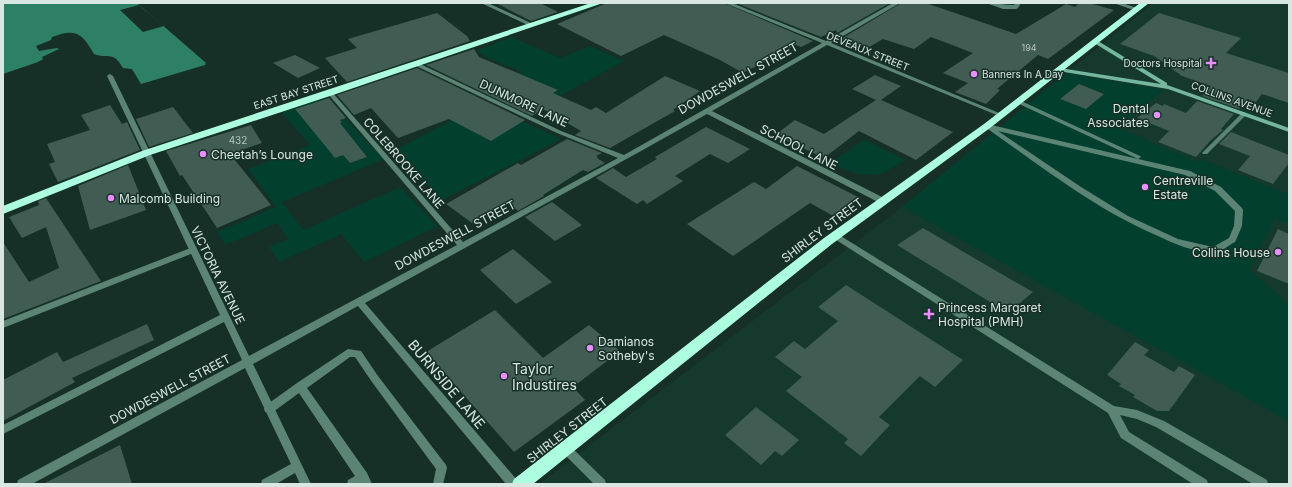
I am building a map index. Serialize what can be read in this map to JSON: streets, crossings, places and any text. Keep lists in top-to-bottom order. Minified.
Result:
{"streets":{"highway":["EAST BAY STREET","SHIRLEY STREET"],"street":["DEVEAUX STREET","DOWDESWELL STREET","COLLINS AVENUE","DUNMORE LANE","SCHOOL LANE","COLEBROOKE LANE","VICTORIA AVENUE","BURNSIDE LANE"]},"crossings":[["DEVEAUX STREET","DOWDESWELL STREET"],["DEVEAUX STREET","SHIRLEY STREET"],["DOWDESWELL STREET","DUNMORE LANE"],["DOWDESWELL STREET","SCHOOL LANE"],["DOWDESWELL STREET","COLEBROOKE LANE"],["DOWDESWELL STREET","VICTORIA AVENUE"],["DOWDESWELL STREET","BURNSIDE LANE"],["EAST BAY STREET","DUNMORE LANE"],["EAST BAY STREET","COLEBROOKE LANE"],["EAST BAY STREET","VICTORIA AVENUE"],["COLLINS AVENUE","SHIRLEY STREET"],["SCHOOL LANE","SHIRLEY STREET"]],"places":{"health":["Doctors Hospital","Princess Margaret Hospital (PMH)"],"other":["Banners In A Day","Dental Associates","Cheetah’s Lounge","Centreville Estate","Malcomb Building","Collins House","Damianos Sotheby's","Taylor Industires"]},"house_numbers":["194","432"]}
